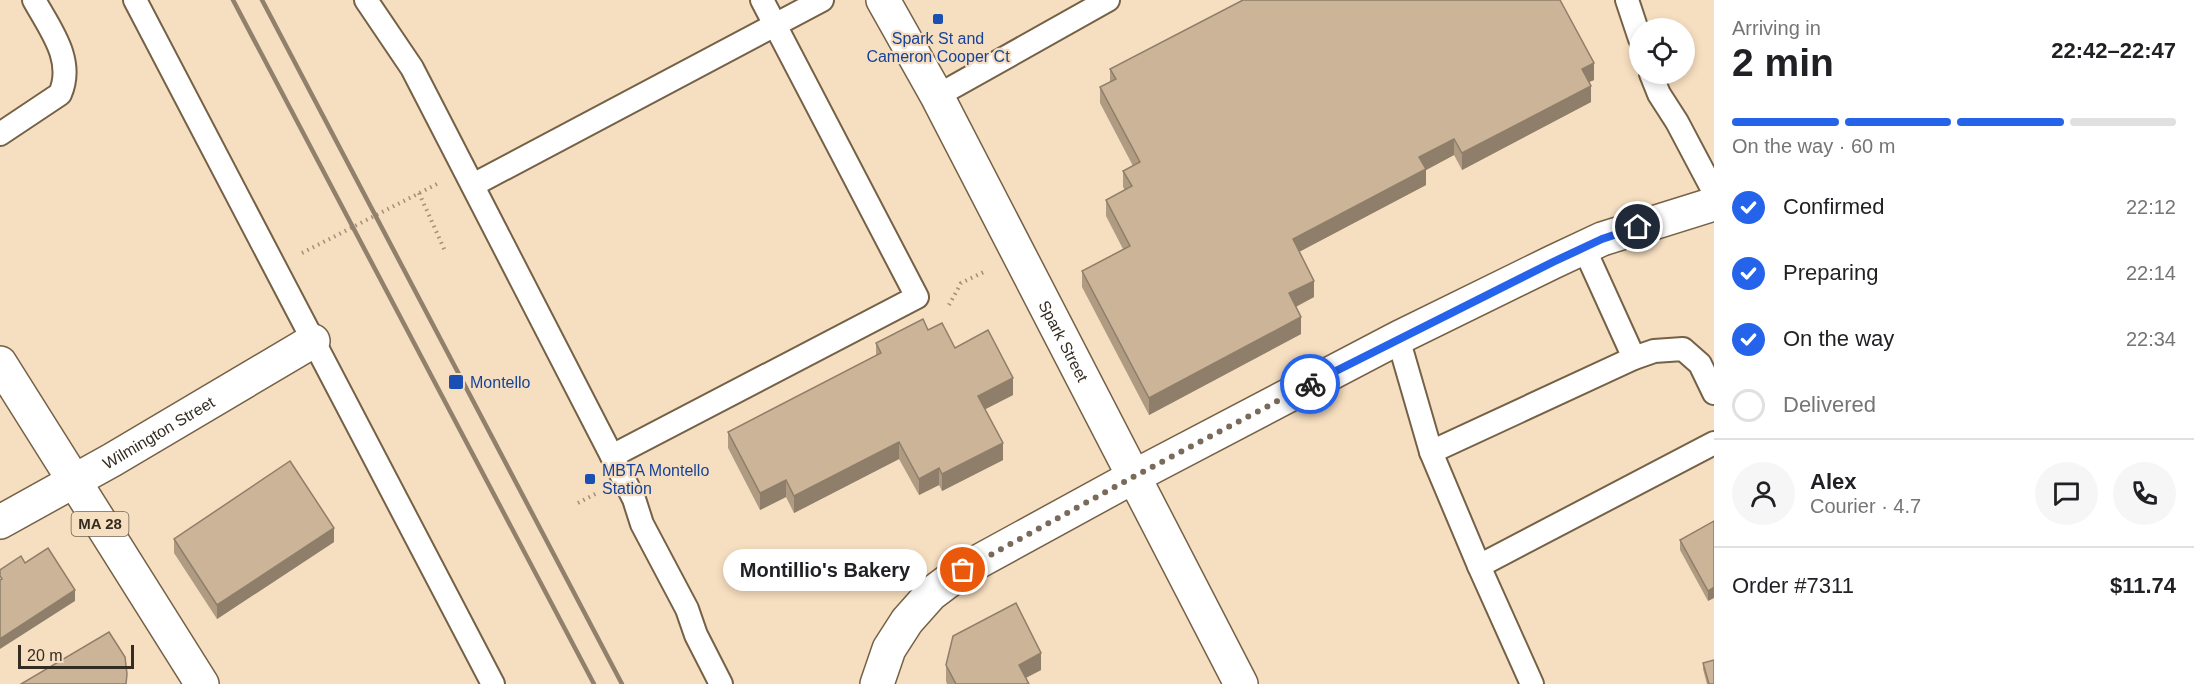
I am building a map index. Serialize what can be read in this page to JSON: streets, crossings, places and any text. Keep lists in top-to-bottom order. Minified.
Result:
{"streets":{"street":["Spark Street","Wilmington Street","MA 28"]},"crossings":[["Wilmington Street","MA 28"]],"places":{"transit":["Spark St and Cameron Cooper Ct","Montello","MBTA Montello Station"],"other":["Montillio's Bakery"]},"scale_bar":"20 m","page":{"heading":["2 min","Arriving in","22:42–22:47"],"panel":["Alex","Courier · 4.7","Order #7311","$11.74"],"bar":"On the way · 60 m","list":[["Confirmed","22:12"],["Preparing","22:14"],["On the way","22:34"],"Delivered"],"bubble":"Montillio's Bakery","scale":"20 m"}}
